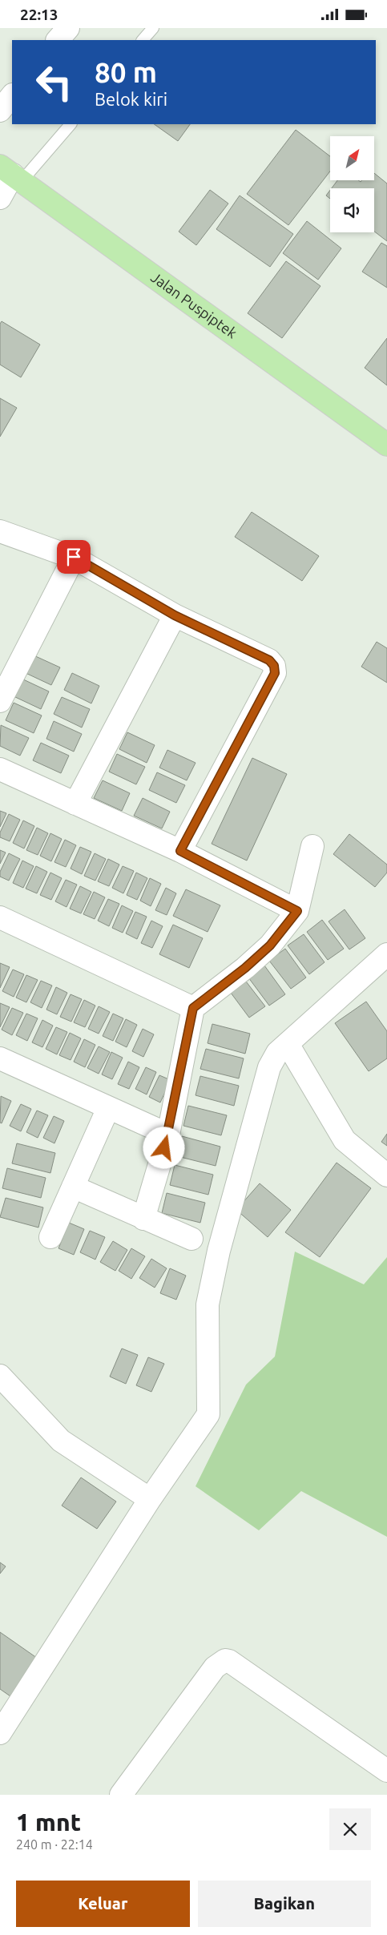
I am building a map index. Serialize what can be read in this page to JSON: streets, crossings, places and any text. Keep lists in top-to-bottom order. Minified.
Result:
{"streets":{"main road":["Jalan Puspiptek"]},"north":"top right","page":{"status":"22:13","turn":["80 m","Belok kiri"],"heading":["1 mnt","240 m · 22:14"],"buttons":["Keluar","Bagikan"]}}
